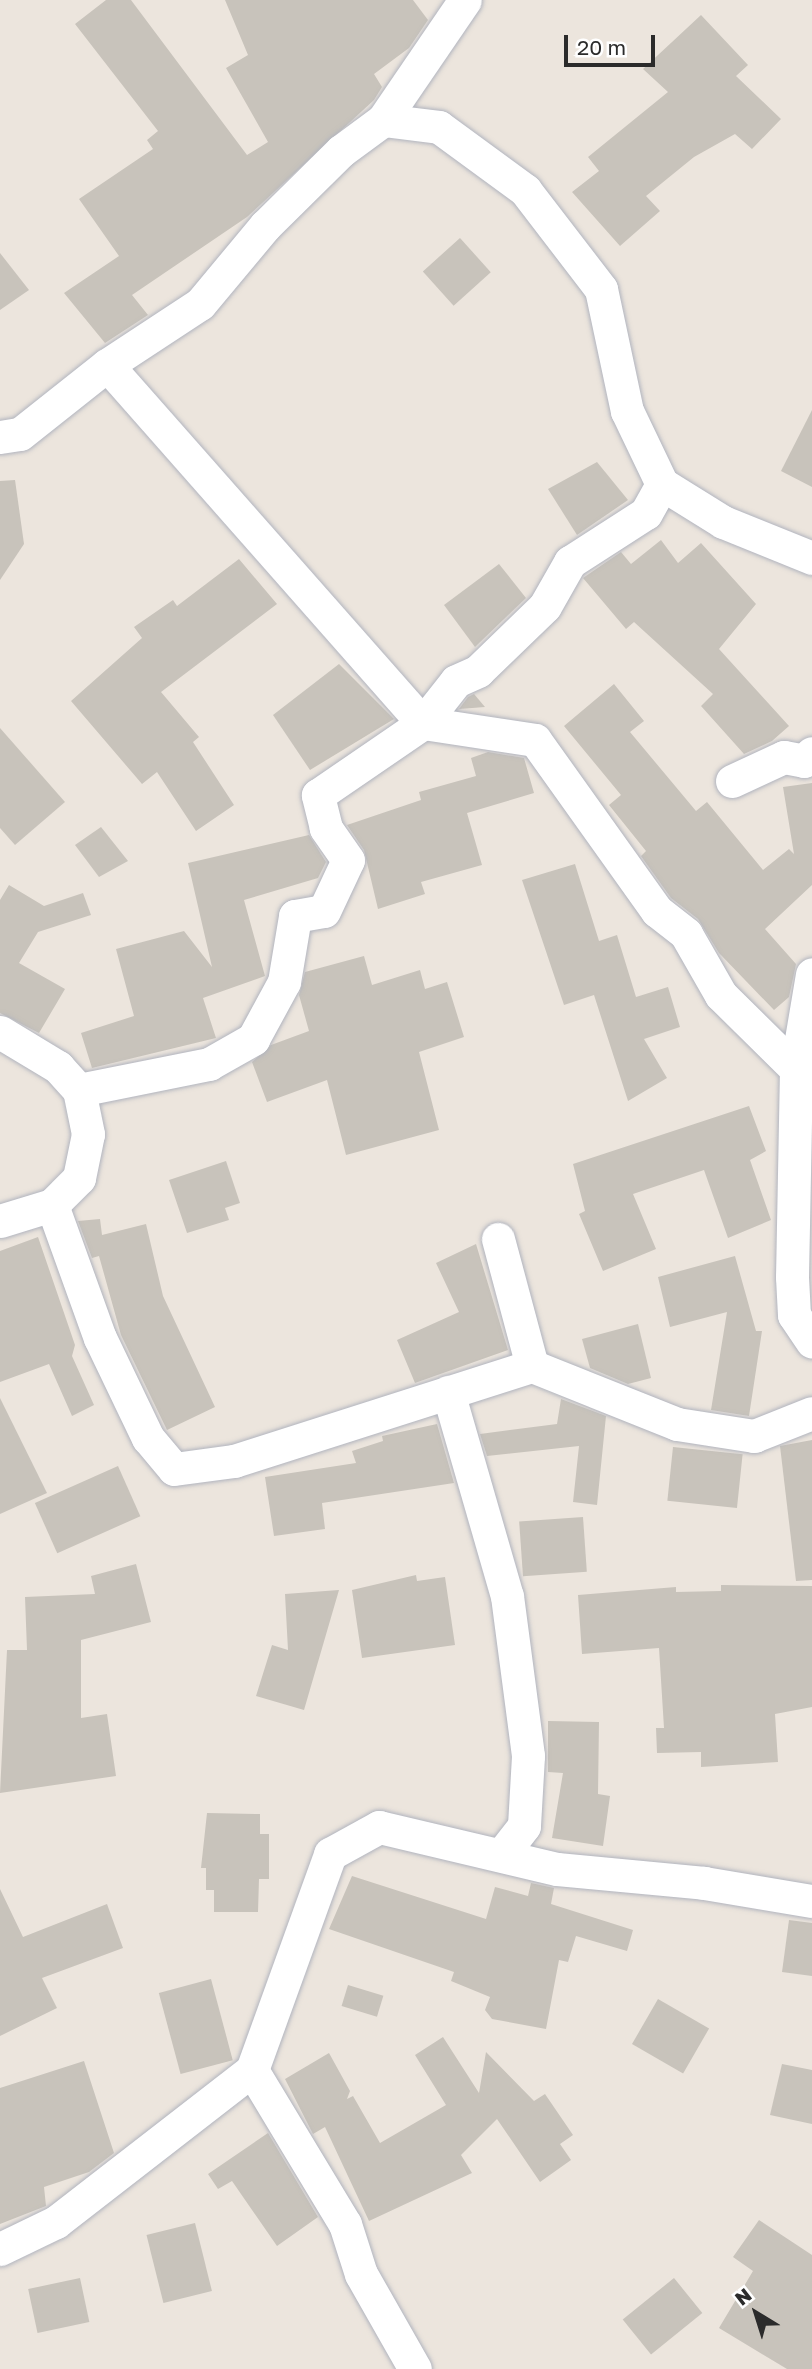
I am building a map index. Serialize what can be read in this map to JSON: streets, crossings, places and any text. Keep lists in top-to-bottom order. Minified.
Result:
{"scale_bar":"20 m","north":"top left"}
